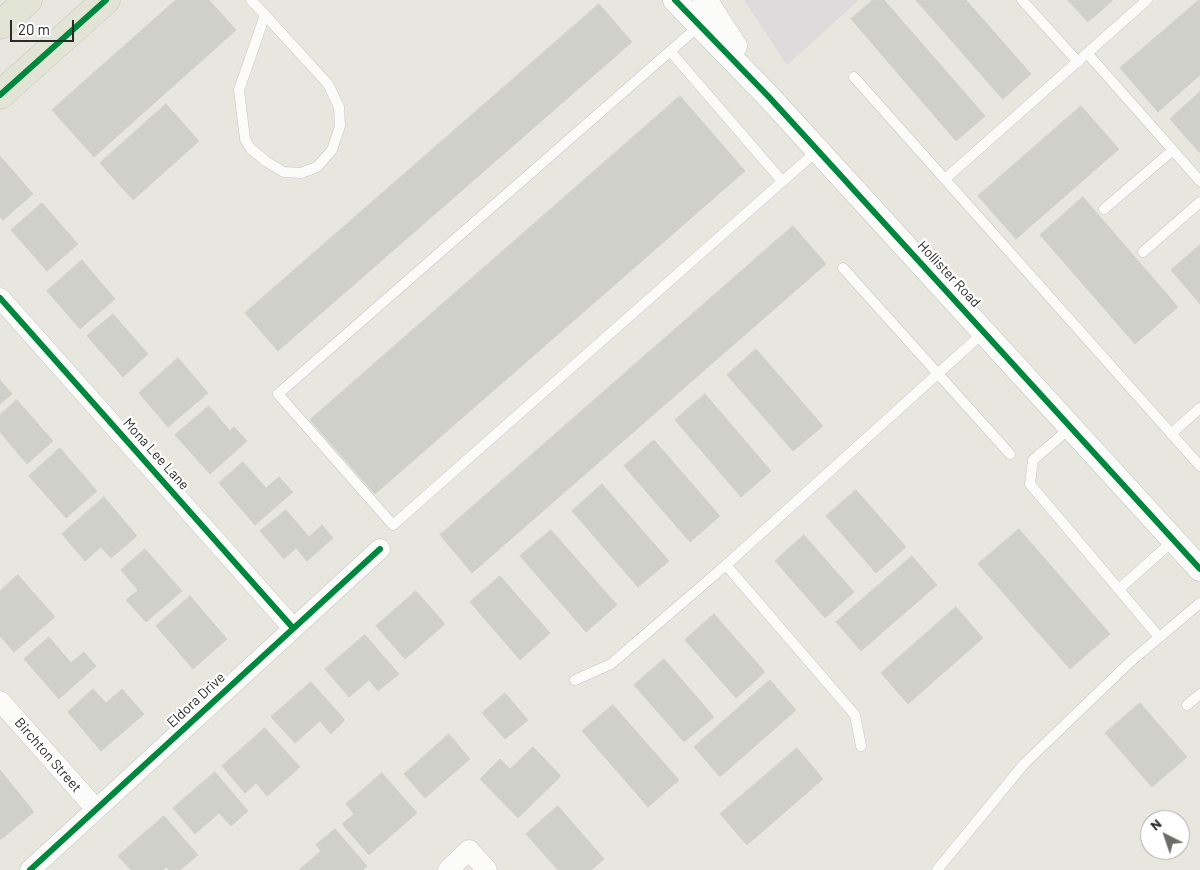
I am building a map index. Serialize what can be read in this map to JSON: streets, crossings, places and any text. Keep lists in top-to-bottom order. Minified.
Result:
{"streets":{"street":["Hollister Road","Mona Lee Lane","Eldora Drive","Birchton Street"]},"crossings":[["Mona Lee Lane","Eldora Drive"],["Eldora Drive","Birchton Street"]],"scale_bar":"20 m","north":"top left"}
